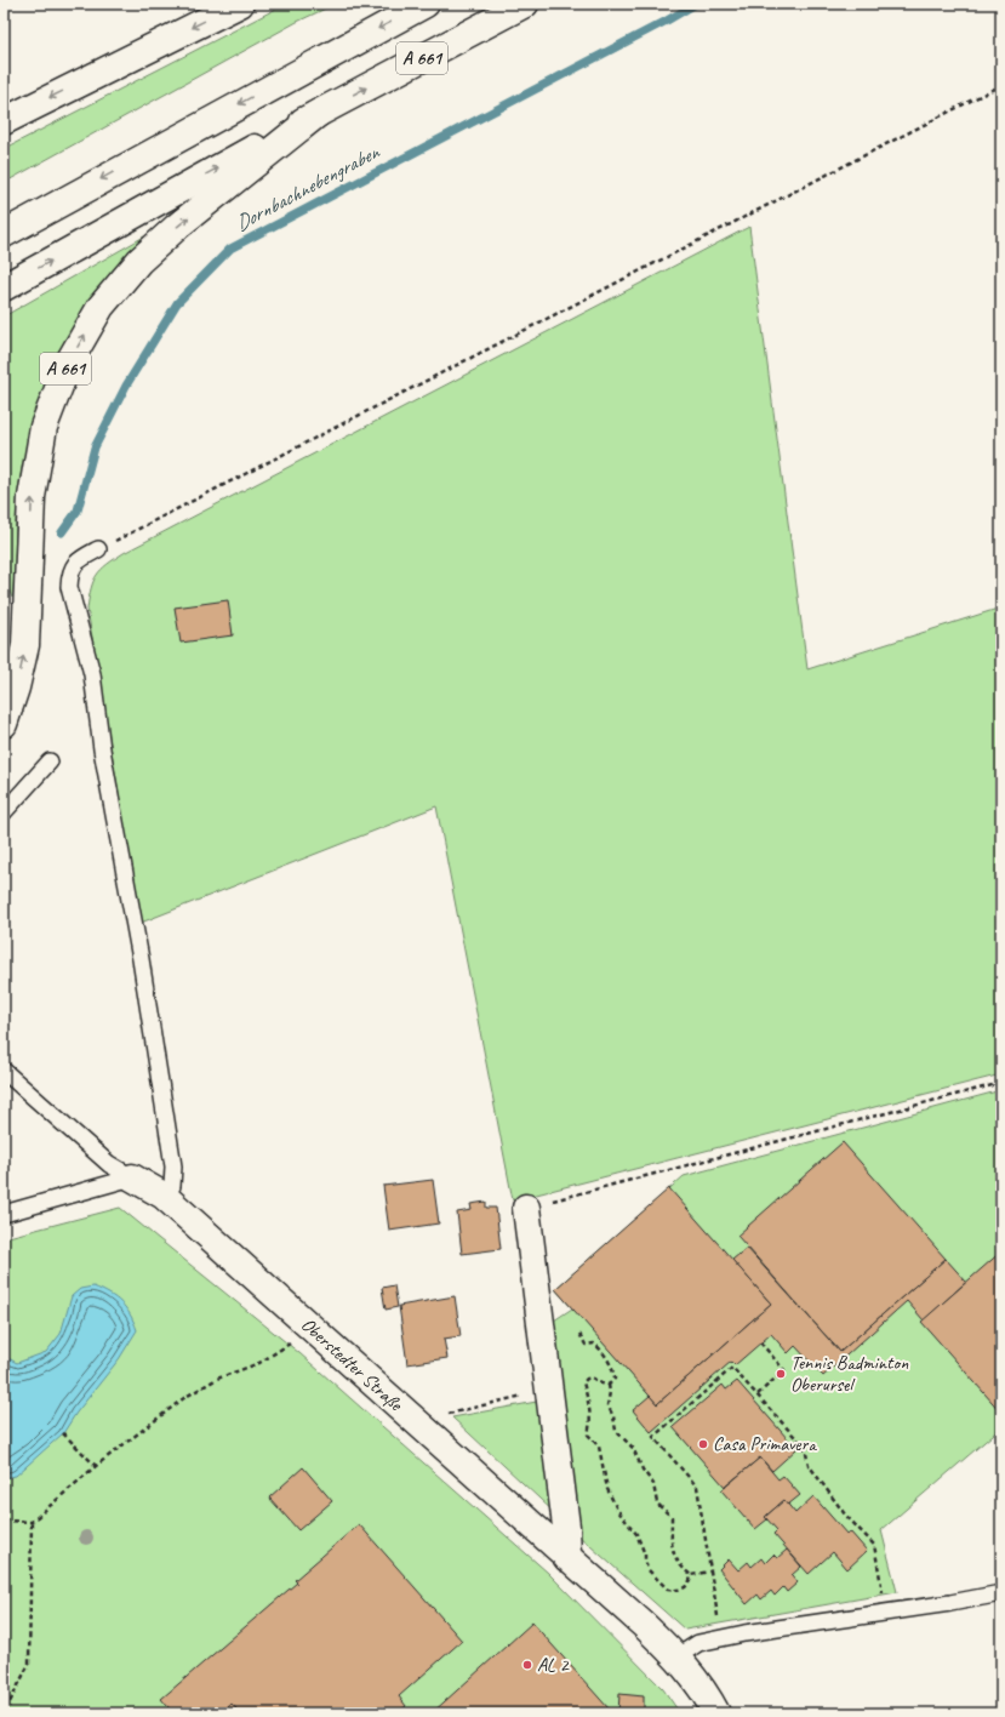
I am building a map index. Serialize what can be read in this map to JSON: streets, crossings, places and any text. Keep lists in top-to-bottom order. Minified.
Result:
{"streets":{"main road":["A 661","Oberstedter Straße"]},"water":["Dornbachnebengraben"],"places":["Tennis Badminton Oberursel","Casa Primavera","AL 2"]}
